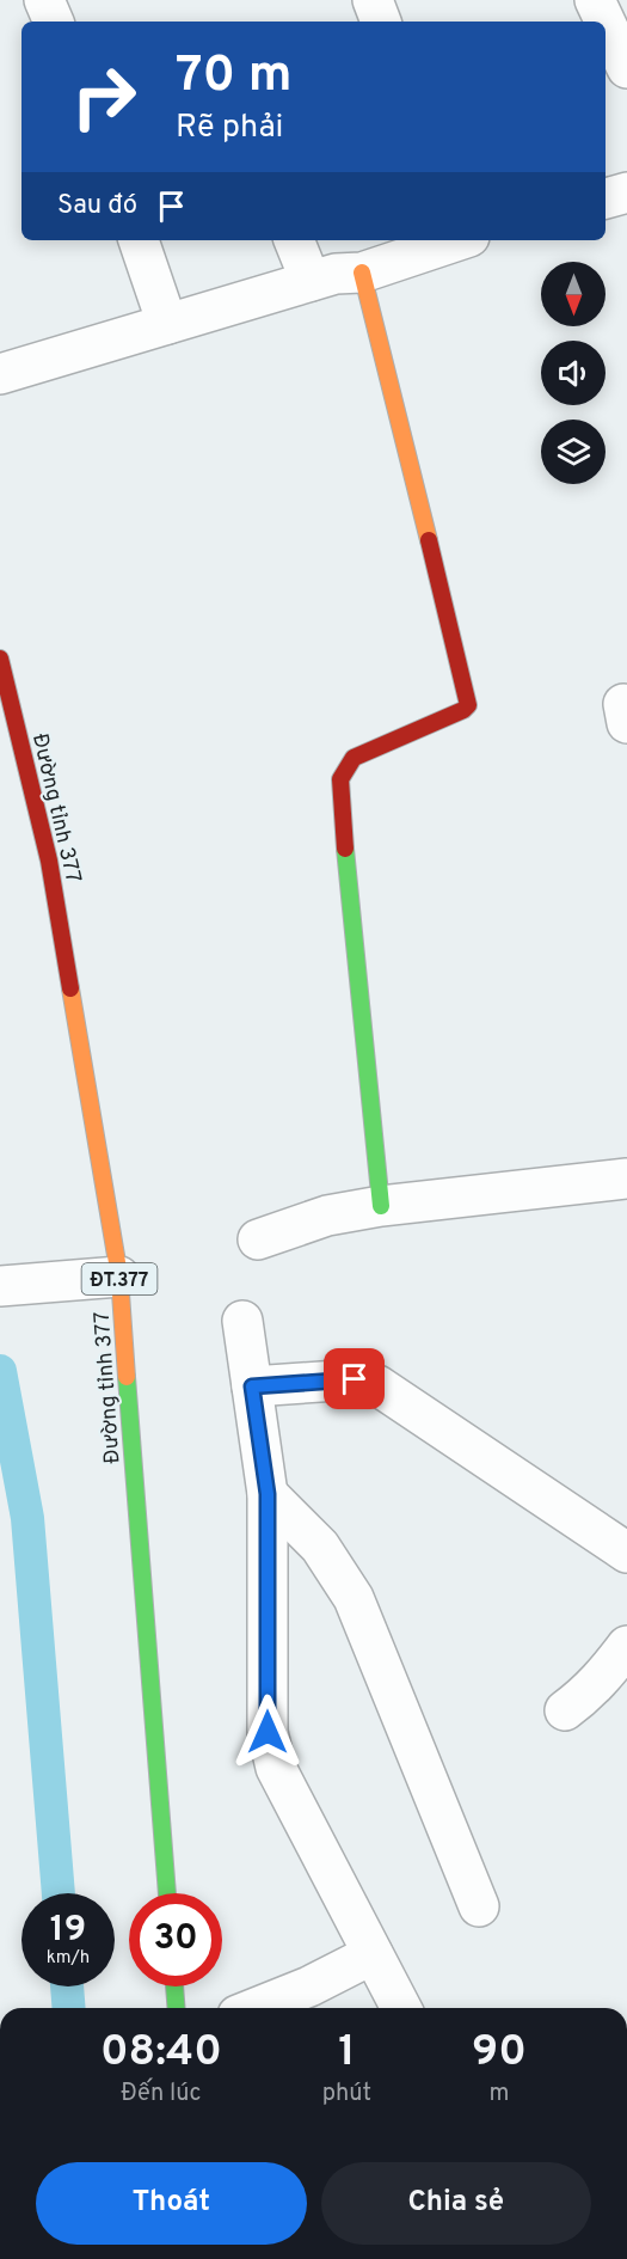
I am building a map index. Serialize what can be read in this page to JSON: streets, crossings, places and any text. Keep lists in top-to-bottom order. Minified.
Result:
{"streets":{"main road":["Đường tỉnh 377","ĐT.377"]},"north":"bottom","page":{"turn":["70 m","Rẽ phải"],"then":"Sau đó","speed":"19 km/h","limit":"30","eta":["08:40","Đến lúc","1","phút","90","m"],"buttons":["Thoát","Chia sẻ"]}}
